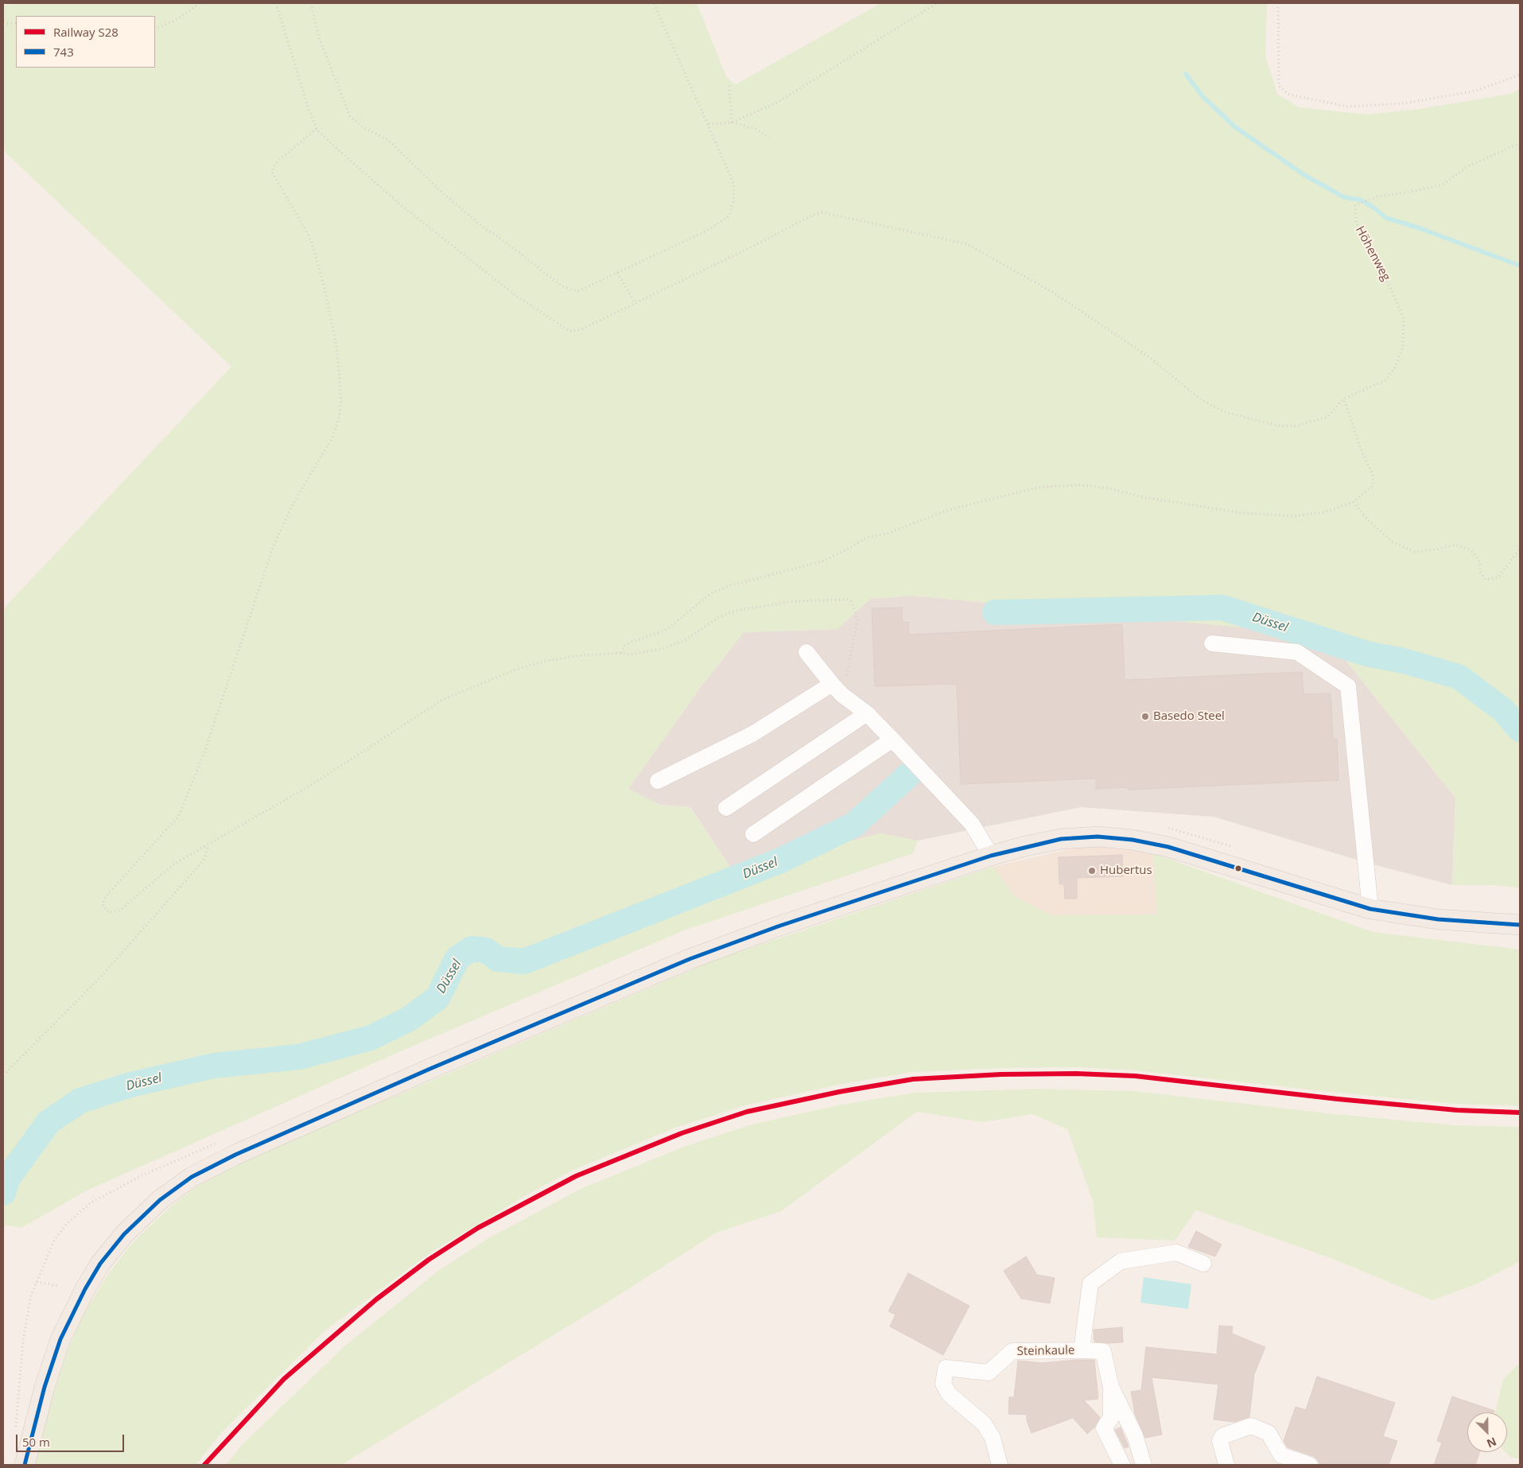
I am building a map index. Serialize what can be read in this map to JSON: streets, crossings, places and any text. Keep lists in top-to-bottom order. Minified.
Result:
{"streets":{"lane":["Steinkaule"],"path":["Höhenweg"]},"water":["Düssel"],"places":["Basedo Steel","Hubertus"],"lines":["transit line 743","rail line S28"],"legend":["Railway S28","743"],"scale_bar":"50 m","north":"bottom right"}
